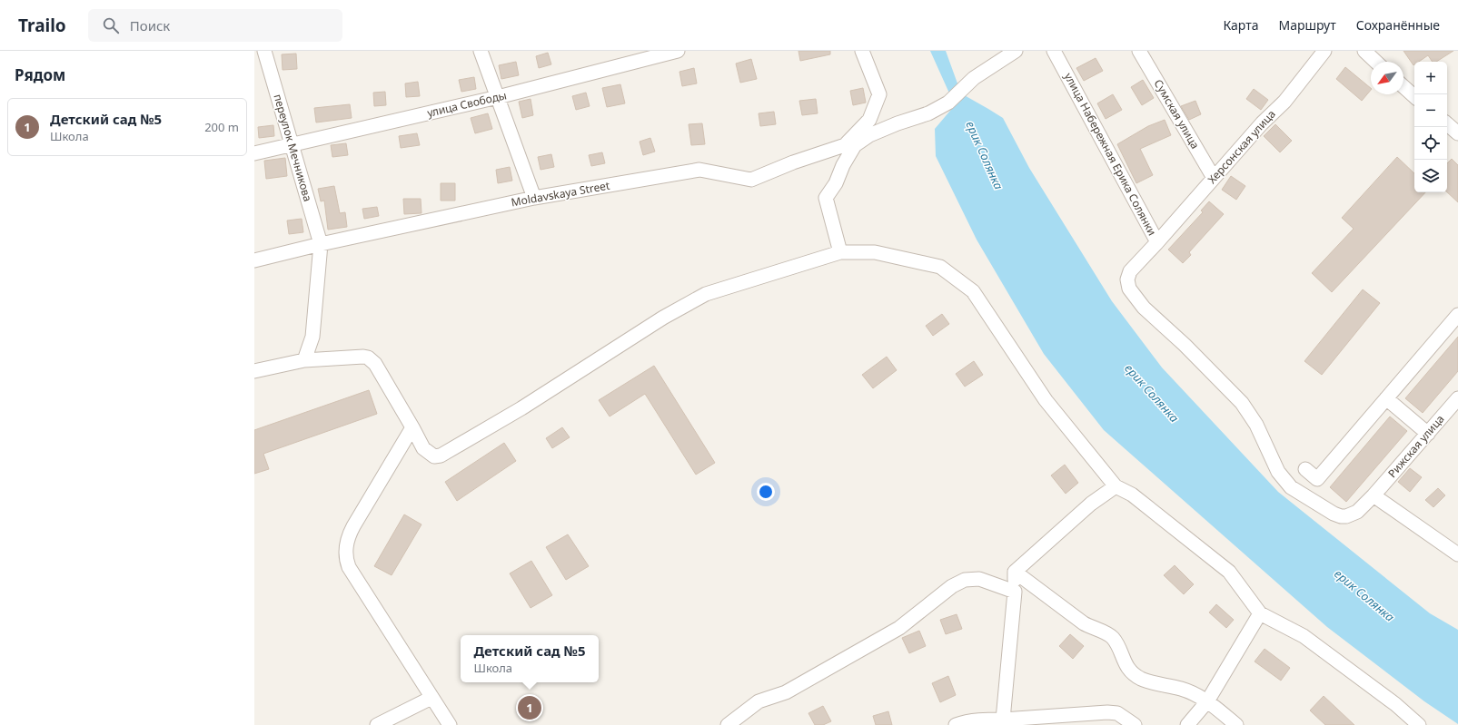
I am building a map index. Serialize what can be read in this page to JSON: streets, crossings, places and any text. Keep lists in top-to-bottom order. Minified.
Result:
{"streets":{"street":["улица Свободы","Сумская улица","Херсонская улица","переулок Мечникова","улица Набережная Ерика Солянки","Moldavskaya Street","Рижская улица"]},"crossings":[["улица Свободы","переулок Мечникова"],["Сумская улица","Херсонская улица"],["Херсонская улица","улица Набережная Ерика Солянки"],["переулок Мечникова","Moldavskaya Street"],["улица Набережная Ерика Солянки","Рижская улица"]],"water":["ерик Солянка"],"north":"bottom left","page":{"header":"Trailo","search":"Поиск","nav":["Карта","Маршрут","Сохранённые"],"heading":"Рядом","map_buttons":["+","−"],"list":[{"mark":"1","name":"Детский сад №5","note":"Школа","value":"200 m"}],"popup":["Детский сад №5","Школа"],"pins":"1"}}
